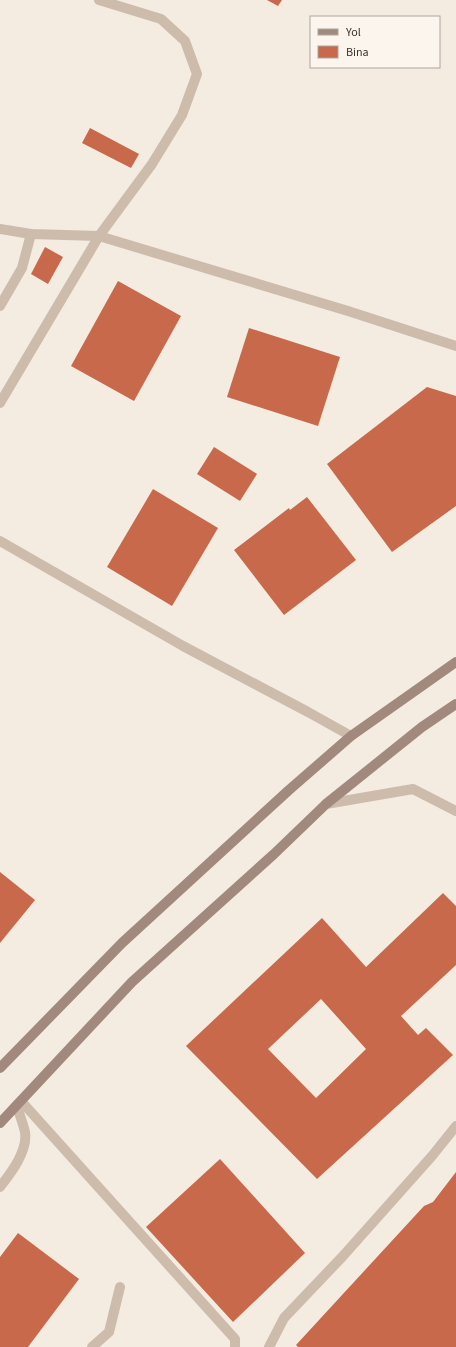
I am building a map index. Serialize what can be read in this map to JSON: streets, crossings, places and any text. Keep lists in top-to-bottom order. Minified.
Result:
{"legend":["Yol","Bina"]}
